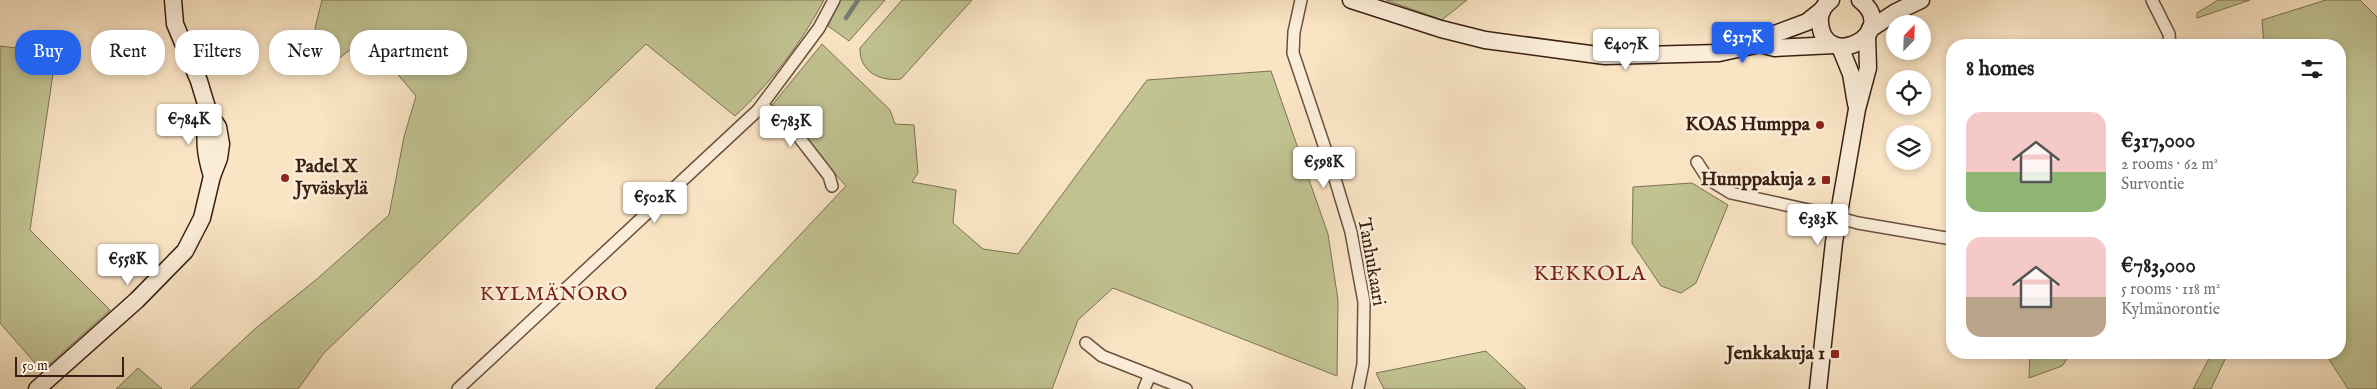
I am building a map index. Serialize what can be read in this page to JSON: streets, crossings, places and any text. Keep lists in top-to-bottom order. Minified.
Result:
{"streets":{"street":["Tanhukaari"]},"districts":["KEKKOLA","KYLMÄNORO"],"places":{"other":["KOAS Humppa","Padel X Jyväskylä"],"transit":["Humppakuja 2","Jenkkakuja 1"]},"scale_bar":"50 m","north":"top right","page":{"price":["€317K","€407K","€784K","€783K","€598K","€502K","€383K","€558K"],"chip":["Buy","Rent","Filters","New","Apartment"],"heading":"8 homes","list":[{"name":"€317,000","note":"2 rooms · 62 m² · Survontie"},{"name":"€783,000","note":"5 rooms · 118 m² · Kylmänorontie"}],"scale":"50 m"}}
